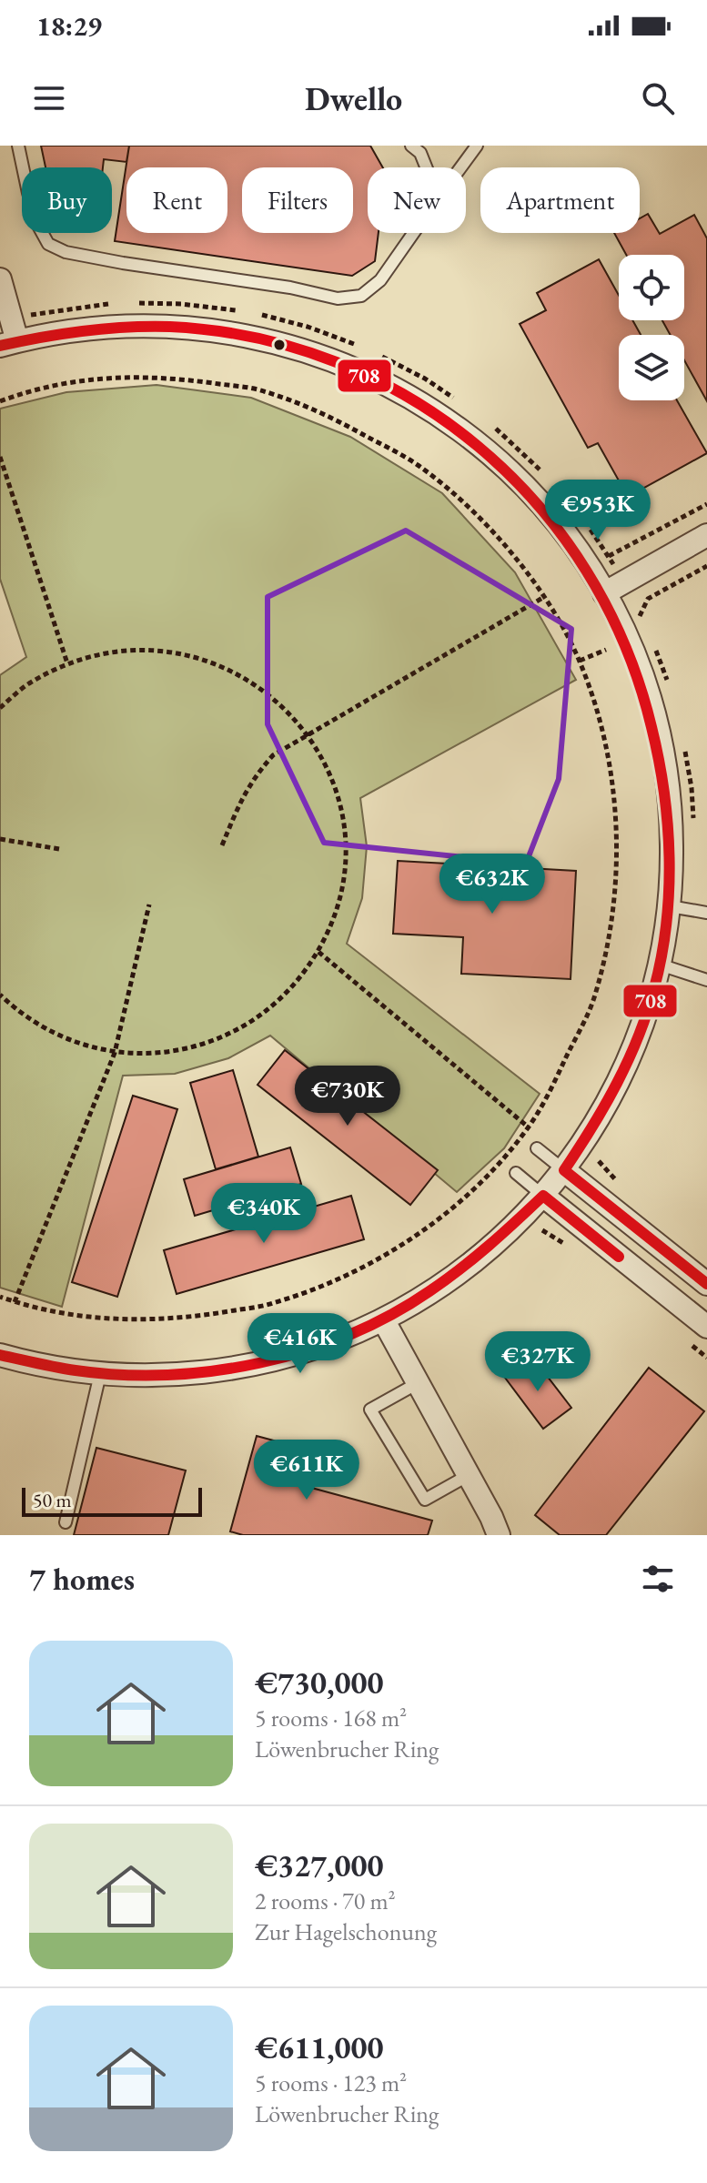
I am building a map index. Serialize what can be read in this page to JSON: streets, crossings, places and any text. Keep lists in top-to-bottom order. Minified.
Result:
{"lines":["transit line 708"],"scale_bar":"50 m","page":{"status":"18:29","header":"Dwello","chip":["Buy","Rent","Filters","New","Apartment"],"price":["€953K","€632K","€730K","€340K","€416K","€327K","€611K"],"scale":"50 m","heading":"7 homes","list":[{"name":"€730,000","note":"5 rooms · 168 m² · Löwenbrucher Ring"},{"name":"€327,000","note":"2 rooms · 70 m² · Zur Hagelschonung"},{"name":"€611,000","note":"5 rooms · 123 m² · Löwenbrucher Ring"}]}}
